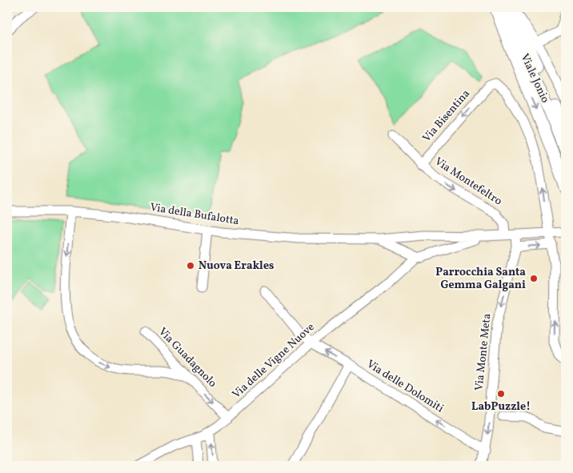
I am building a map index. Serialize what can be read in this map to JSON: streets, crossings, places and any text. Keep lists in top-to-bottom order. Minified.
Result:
{"streets":{"main road":["Viale Jonio"],"street":["Via Bisentina","Via Montefeltro","Via della Bufalotta","Via Monte Meta","Via Guadagnolo","Via delle Vigne Nuove","Via delle Dolomiti"]},"crossings":[["Via Bisentina","Via Montefeltro"],["Via della Bufalotta","Via delle Vigne Nuove"],["Via Monte Meta","Via delle Dolomiti"],["Via Guadagnolo","Via delle Vigne Nuove"],["Via delle Vigne Nuove","Via delle Dolomiti"]],"one_way":["Via Montefeltro","Via Guadagnolo","Via delle Dolomiti"],"places":["Nuova Erakles","Parrocchia Santa Gemma Galgani","LabPuzzle!"]}
